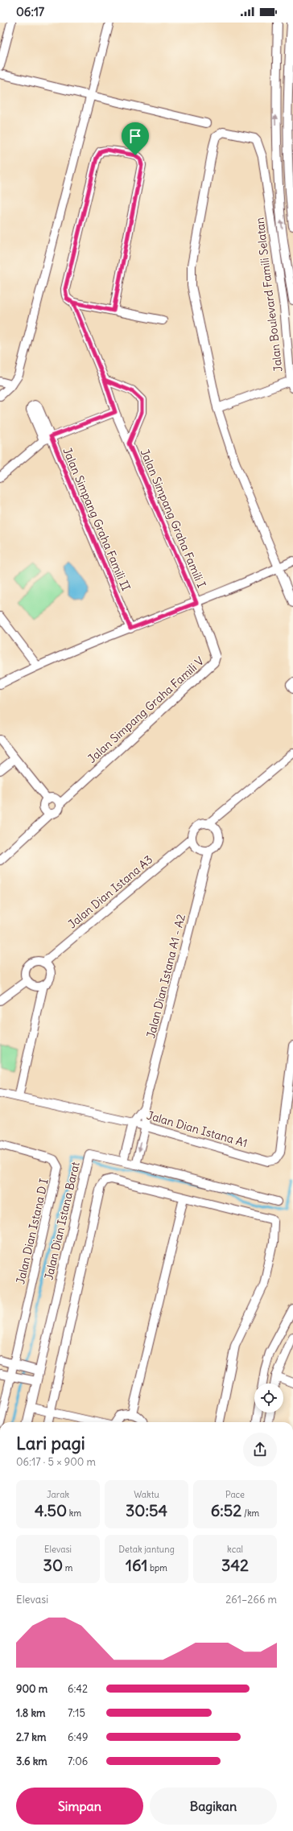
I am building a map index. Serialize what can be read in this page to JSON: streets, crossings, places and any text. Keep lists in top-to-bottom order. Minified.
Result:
{"streets":{"street":["Jalan Boulevard Famili Selatan","Jalan Simpang Graha Famili I","Jalan Simpang Graha Famili II","Jalan Simpang Graha Famili V","Jalan Dian Istana A3","Jalan Dian Istana A1 - A2","Jalan Dian Istana A1","Jalan Dian Istana Barat","Jalan Dian Istana D I"]},"crossings":[["Jalan Simpang Graha Famili I","Jalan Simpang Graha Famili V"],["Jalan Dian Istana A3","Jalan Dian Istana A1 - A2"],["Jalan Dian Istana A1 - A2","Jalan Dian Istana A1"],["Jalan Dian Istana A1 - A2","Jalan Dian Istana Barat"]],"page":{"status":"06:17","heading":["Lari pagi","06:17 · 5 × 900 m"],"stats":[["Jarak","4.50 km"],["Waktu","30:54"],["Pace","6:52 /km"],["Elevasi","30 m"],["Detak jantung","161 bpm"],["kcal","342"]],"chart":["Elevasi","261–266 m"],"list":[{"name":"900 m","note":"6:42"},{"name":"1.8 km","note":"7:15"},{"name":"2.7 km","note":"6:49"},{"name":"3.6 km","note":"7:06"}],"buttons":["Simpan","Bagikan"]}}
